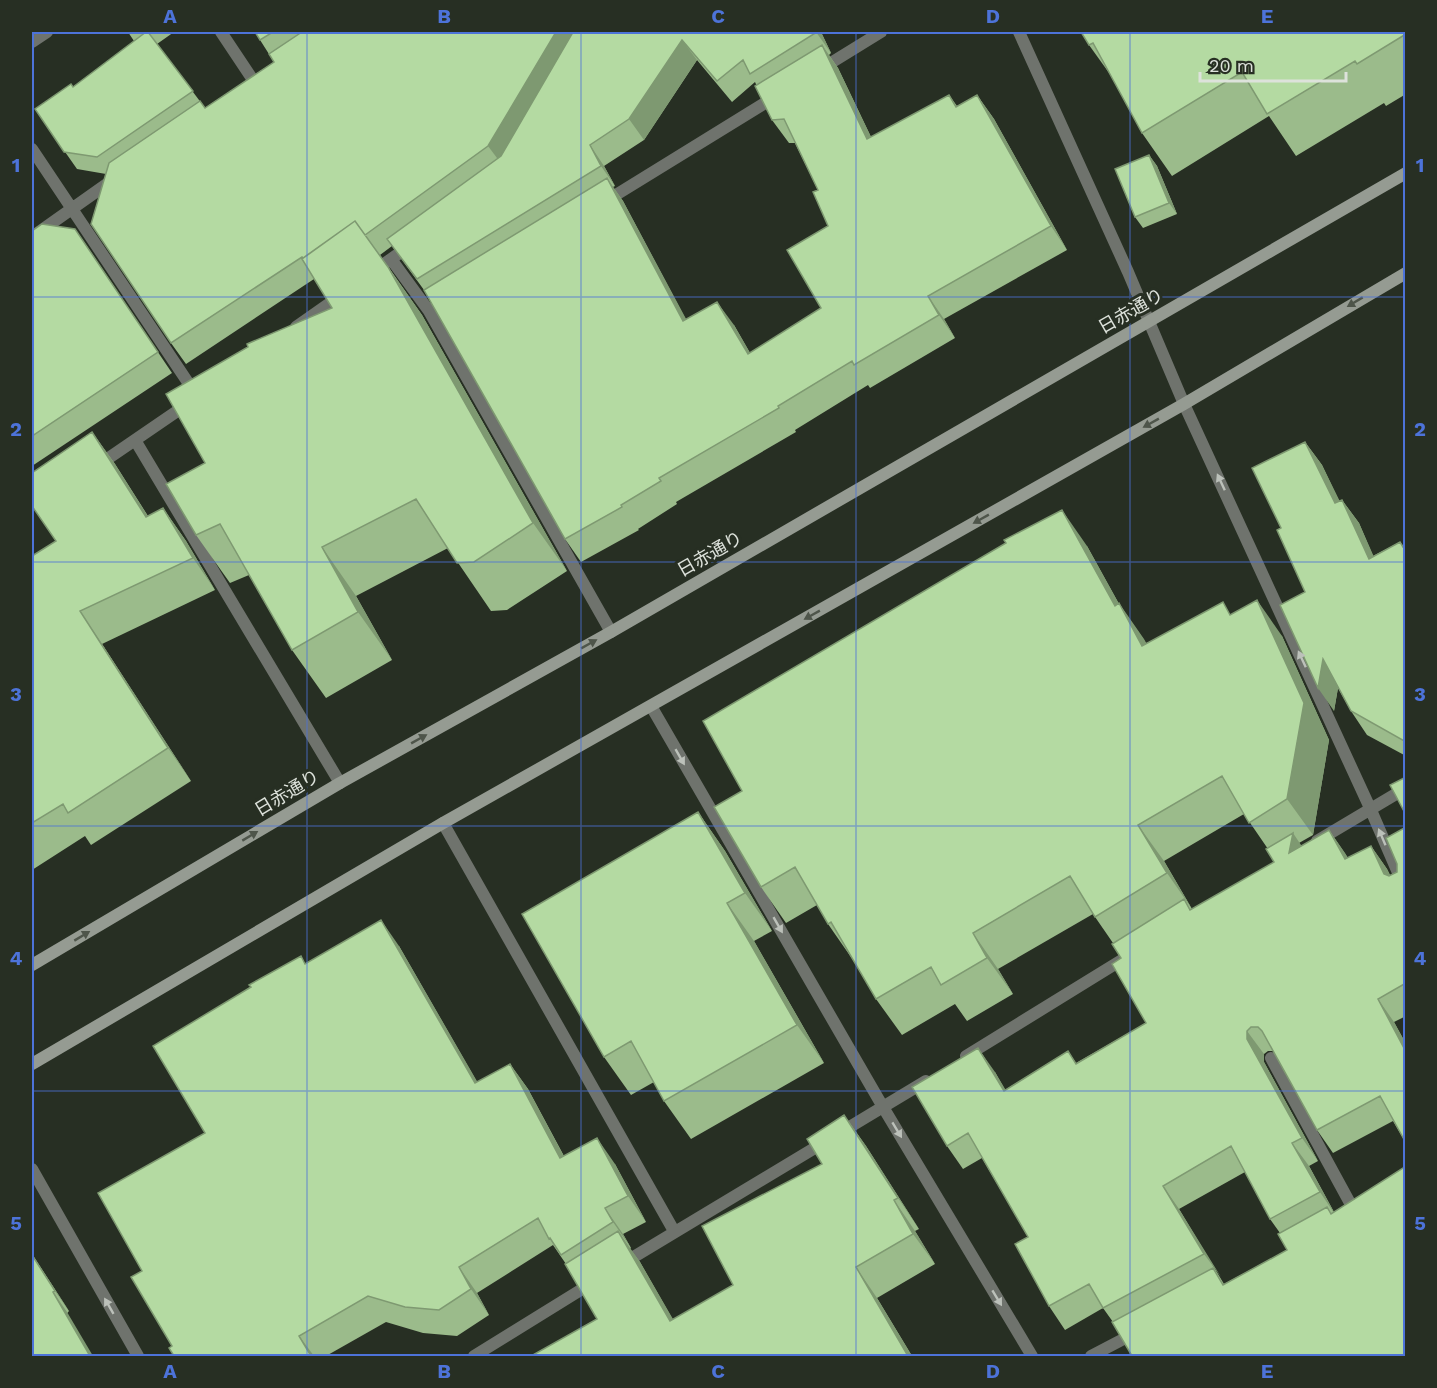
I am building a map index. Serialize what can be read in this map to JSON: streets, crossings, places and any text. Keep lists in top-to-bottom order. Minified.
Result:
{"streets":{"main road":["日赤通り"]},"scale_bar":"20 m","grid":{"columns":["A","B","C","D","E"],"rows":["1","2","3","4","5"]}}
